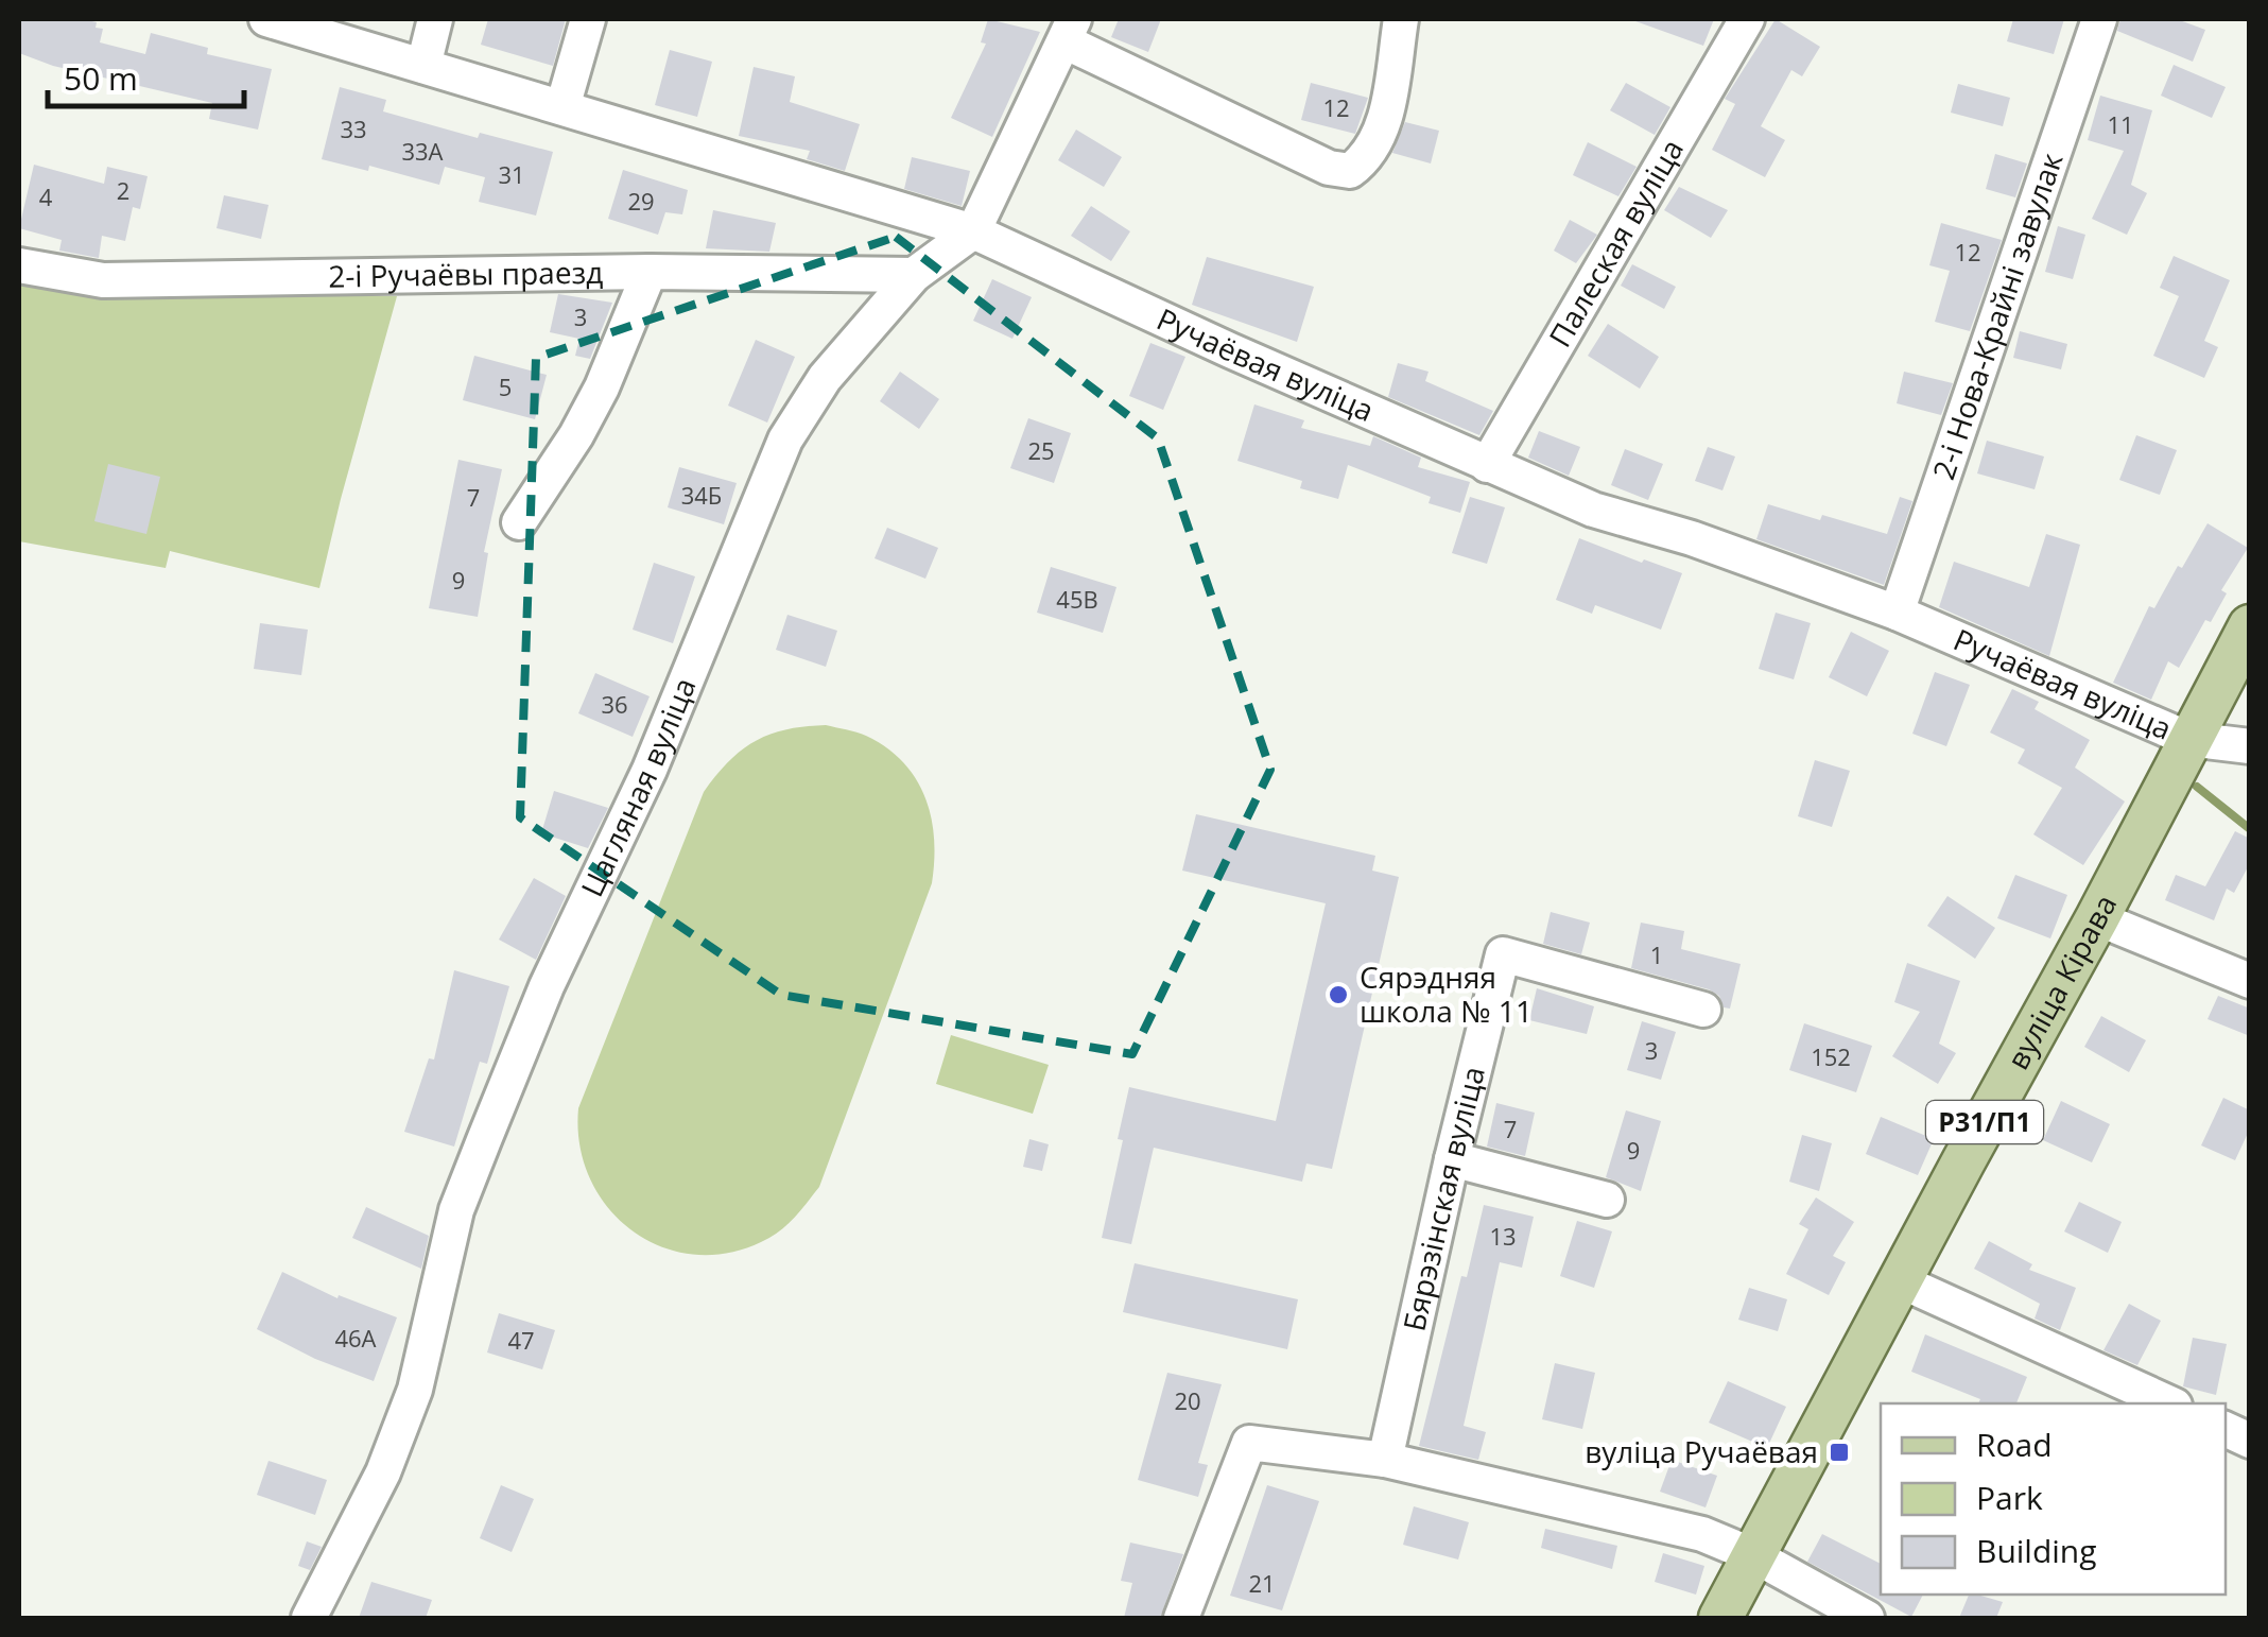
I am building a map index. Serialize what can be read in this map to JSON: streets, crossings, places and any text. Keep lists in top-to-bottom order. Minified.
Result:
{"streets":{"main road":["вуліца Кірава","Р31/П1"],"street":["Палеская вуліца","2-і Ручаёвы праезд","2-і Нова-Крайні завулак","Ручаёвая вуліца","Цагляная вуліца","Бярэзінская вуліца"]},"crossings":[["Палеская вуліца","Ручаёвая вуліца"],["2-і Ручаёвы праезд","Цагляная вуліца"],["2-і Нова-Крайні завулак","Ручаёвая вуліца"],["Ручаёвая вуліца","Цагляная вуліца"],["Ручаёвая вуліца","вуліца Кірава"]],"places":{"other":["Сярэдняя школа № 11"],"transit":["вуліца Ручаёвая"]},"house_numbers":["12","11","33","33А","31","2","4","29","12","3","5","25","34Б","7","9","45В","36","1","3","152","7","9","13","46А","47","20","21"],"legend":["Road","Park","Building"],"scale_bar":"50 m"}
